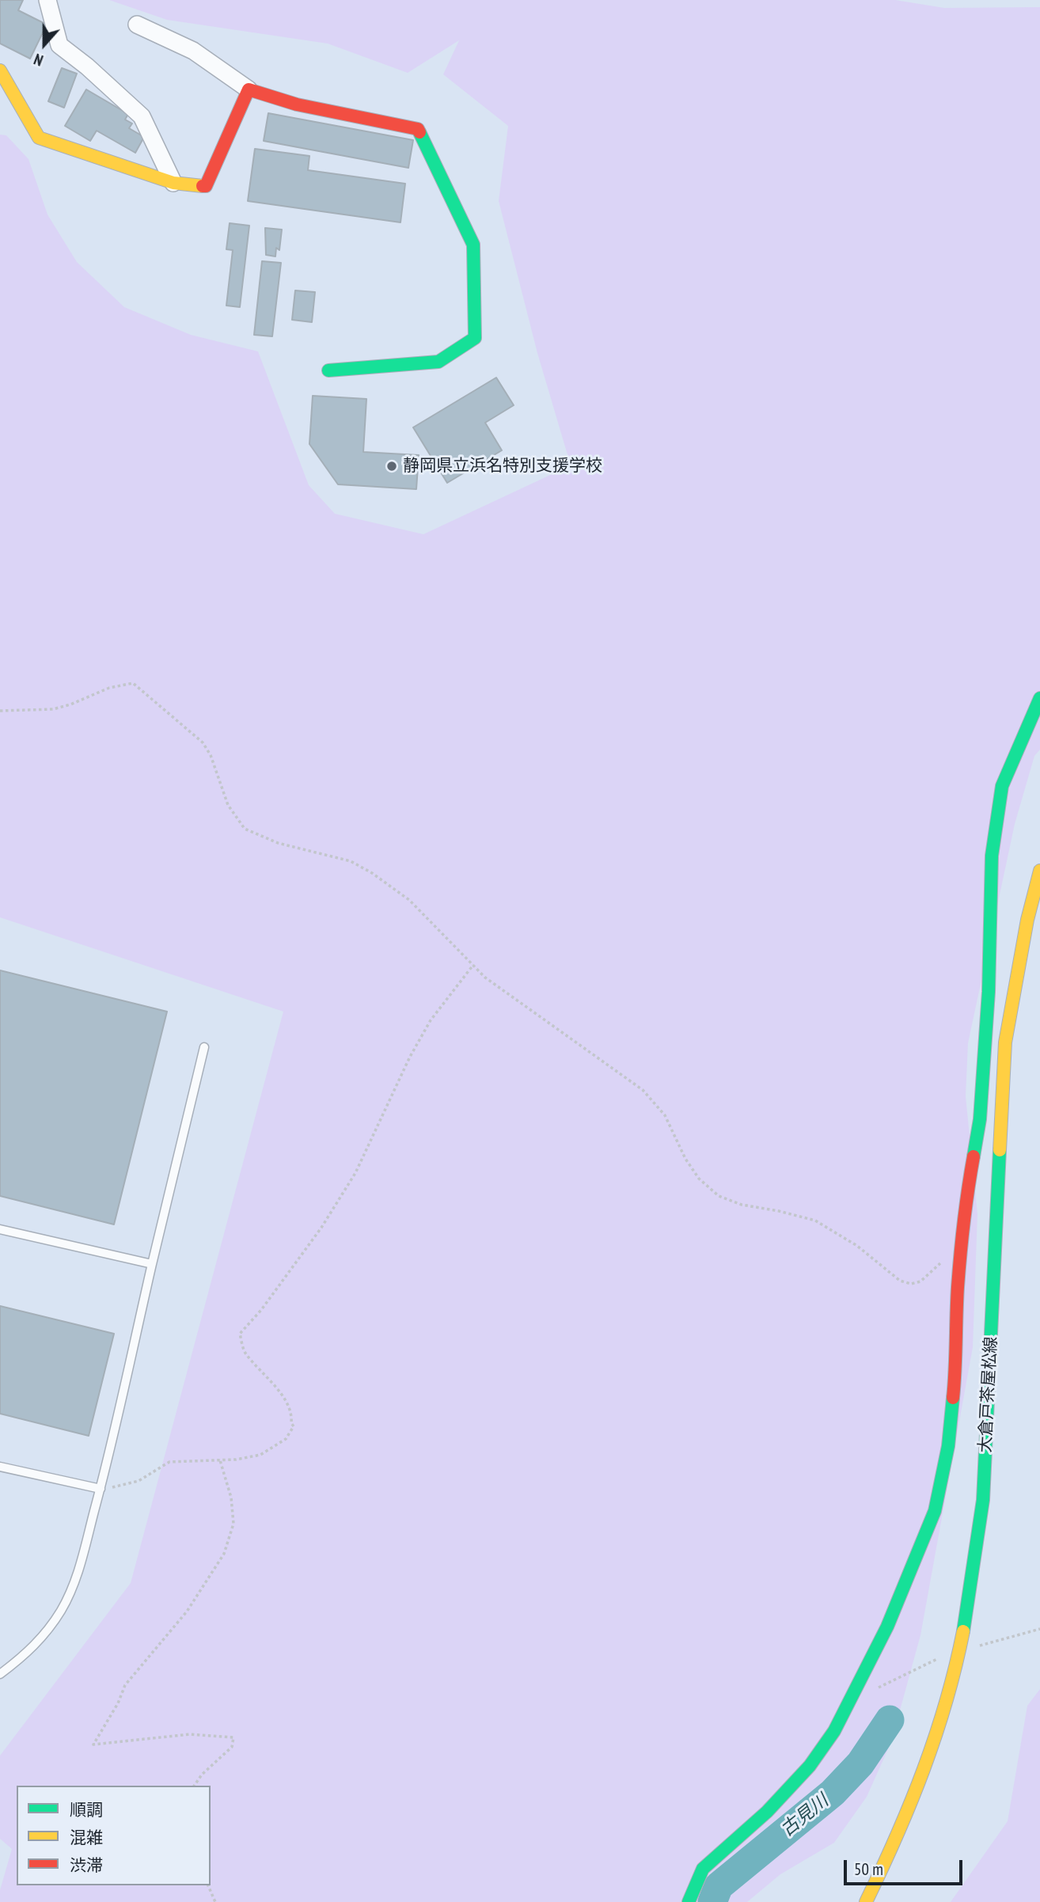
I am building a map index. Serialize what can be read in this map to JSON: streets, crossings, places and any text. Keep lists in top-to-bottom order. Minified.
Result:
{"streets":{"street":["大倉戸茶屋松線"]},"water":["古見川"],"places":["静岡県立浜名特別支援学校"],"legend":["順調","混雑","渋滞"],"scale_bar":"50 m","north":"bottom"}
